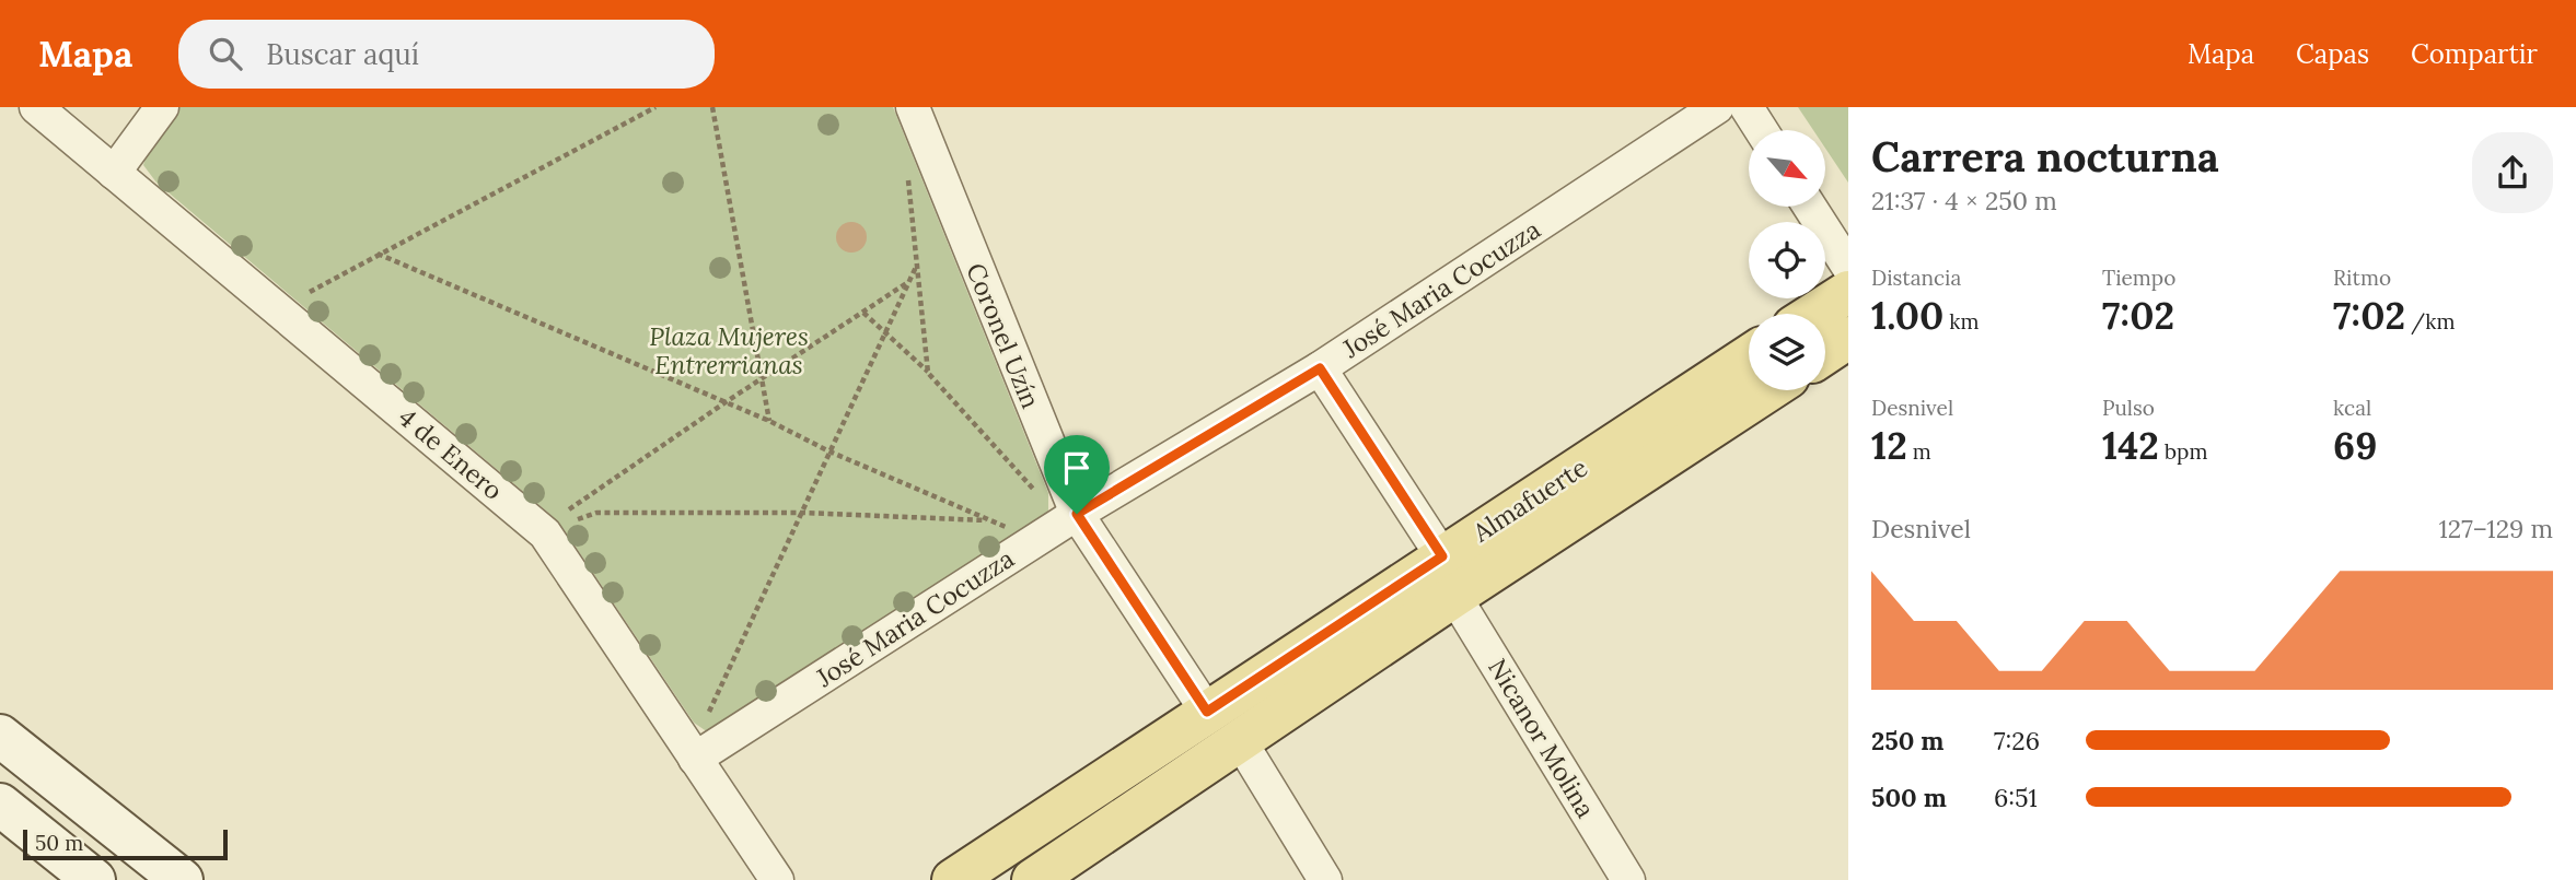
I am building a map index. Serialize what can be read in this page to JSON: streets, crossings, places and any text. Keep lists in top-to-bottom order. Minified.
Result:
{"streets":{"main road":["Almafuerte"],"street":["José Maria Cocuzza","Coronel Uzín","4 de Enero","Nicanor Molina"]},"crossings":[["José Maria Cocuzza","Coronel Uzín"],["José Maria Cocuzza","4 de Enero"],["Coronel Uzín","Almafuerte"],["Almafuerte","Nicanor Molina"]],"parks":["Plaza Mujeres Entrerrianas"],"scale_bar":"50 m","north":"bottom right","page":{"header":"Mapa","search":"Buscar aquí","nav":["Mapa","Capas","Compartir"],"heading":["Carrera nocturna","21:37 · 4 × 250 m"],"stats":[["Distancia","1.00 km"],["Tiempo","7:02"],["Ritmo","7:02 /km"],["Desnivel","12 m"],["Pulso","142 bpm"],["kcal","69"]],"chart":["Desnivel","127–129 m"],"list":[{"name":"250 m","note":"7:26"},{"name":"500 m","note":"6:51"}],"scale":"50 m"}}
